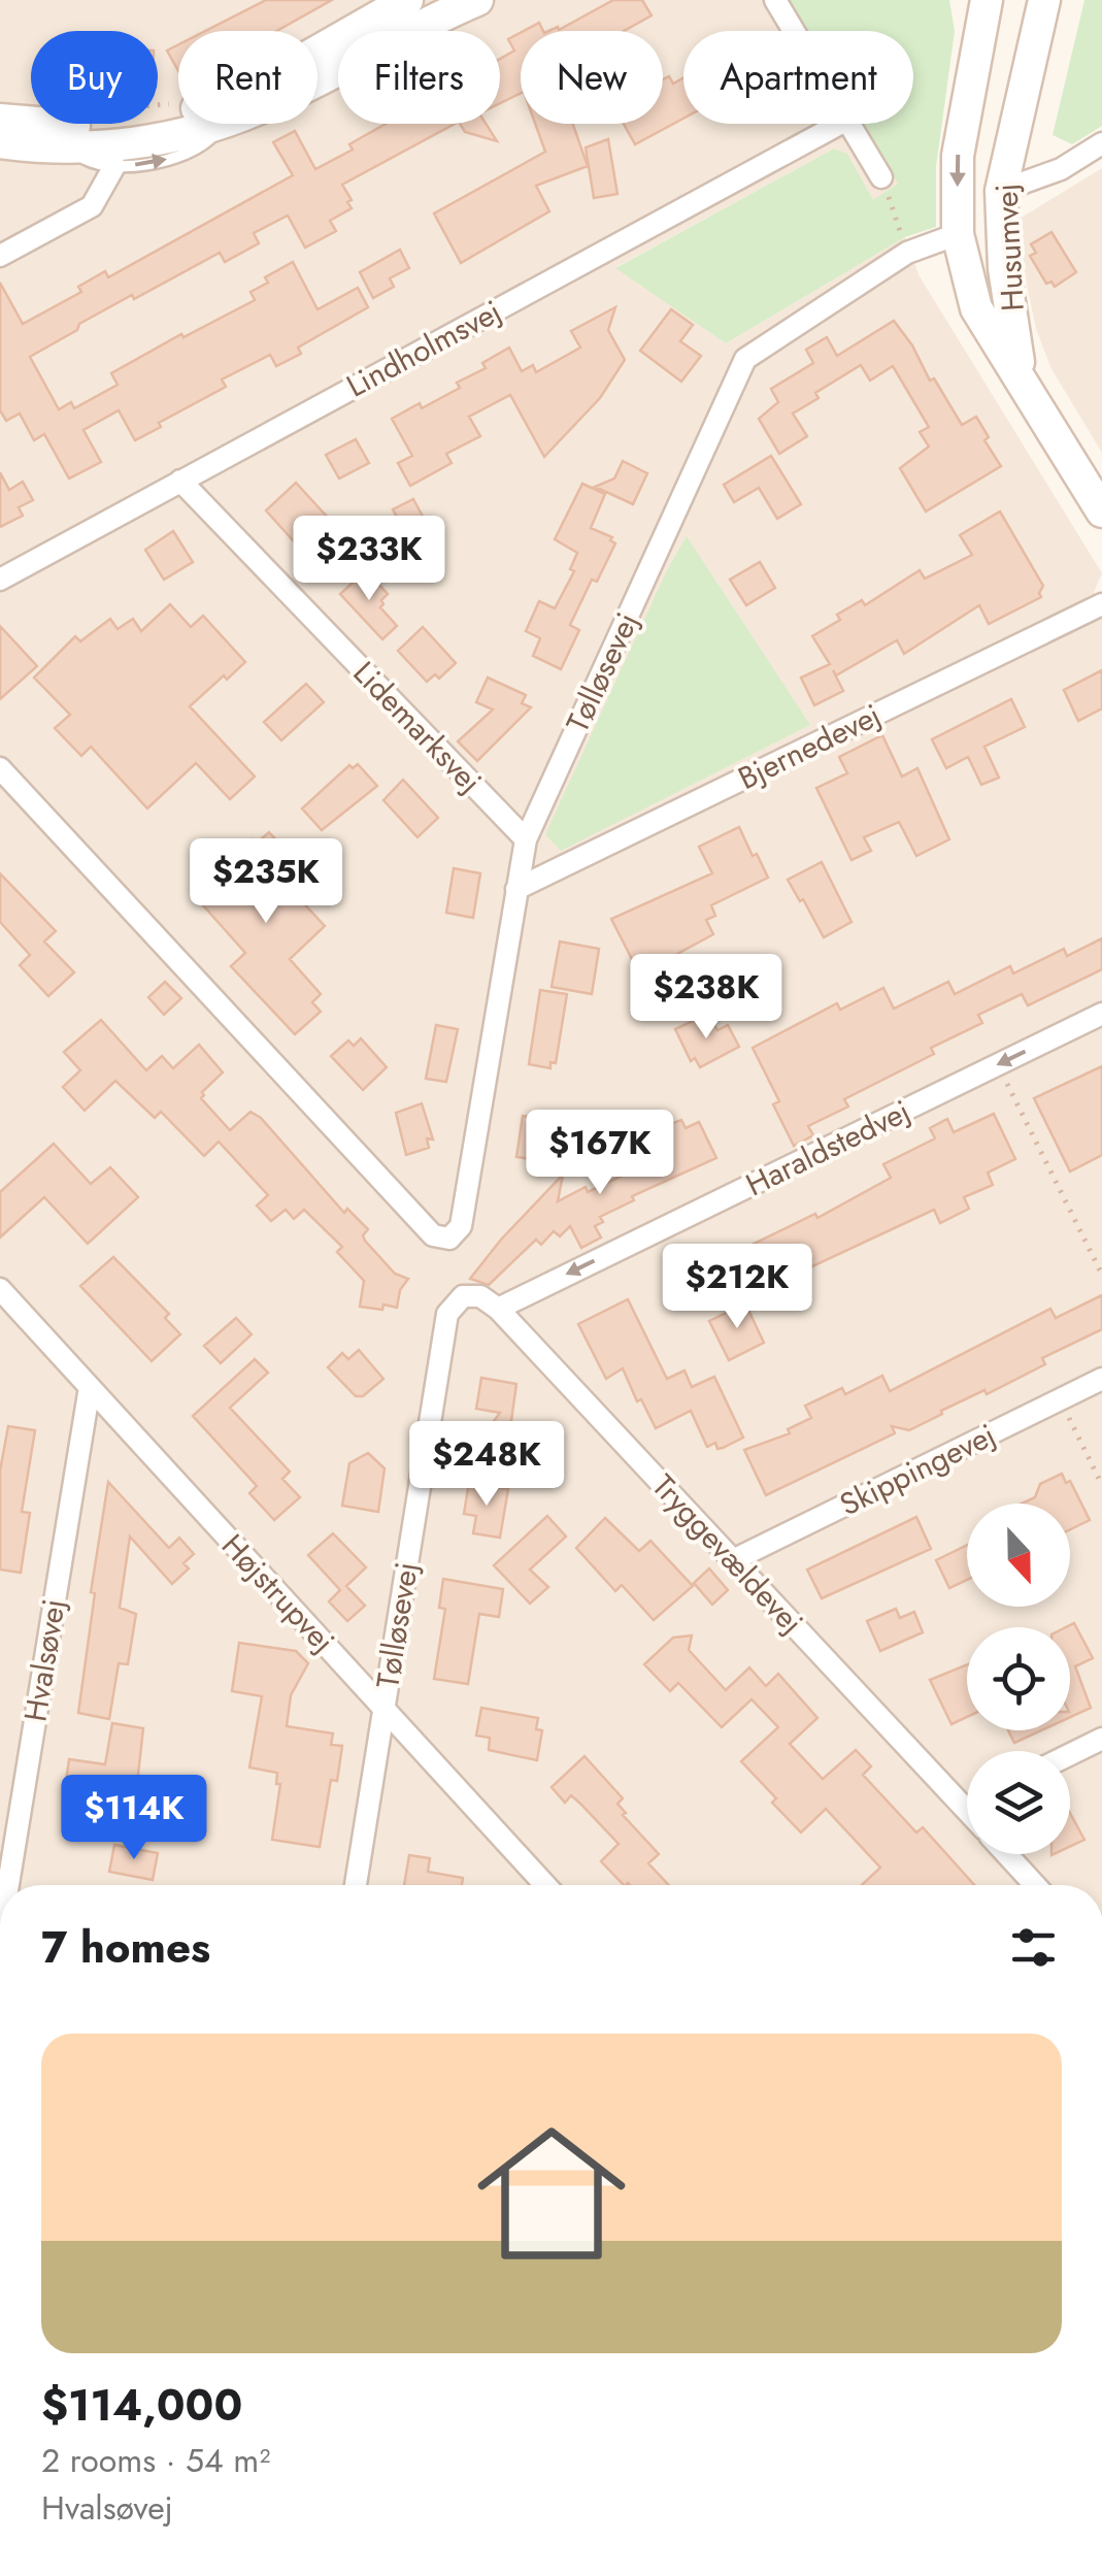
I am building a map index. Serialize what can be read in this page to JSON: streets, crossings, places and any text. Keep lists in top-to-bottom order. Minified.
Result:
{"streets":{"street":["Husumvej","Lindholmsvej","Tølløsevej","Lidemarksvej","Bjernedevej","Haraldstedvej","Skippingevej","Tryggevældevej","Højstrupvej","Hvalsøvej"]},"crossings":[["Husumvej","Tølløsevej"],["Lindholmsvej","Lidemarksvej"],["Tølløsevej","Lidemarksvej"],["Tølløsevej","Bjernedevej"],["Tølløsevej","Tryggevældevej"],["Tølløsevej","Højstrupvej"],["Haraldstedvej","Tryggevældevej"],["Skippingevej","Tryggevældevej"],["Højstrupvej","Hvalsøvej"]],"one_way":["Haraldstedvej"],"north":"bottom","page":{"chip":["Buy","Rent","Filters","New","Apartment"],"price":["$233K","$235K","$238K","$167K","$212K","$248K","$114K"],"heading":"7 homes","list":[{"name":"$114,000","note":"2 rooms · 54 m² · Hvalsøvej"}]}}
